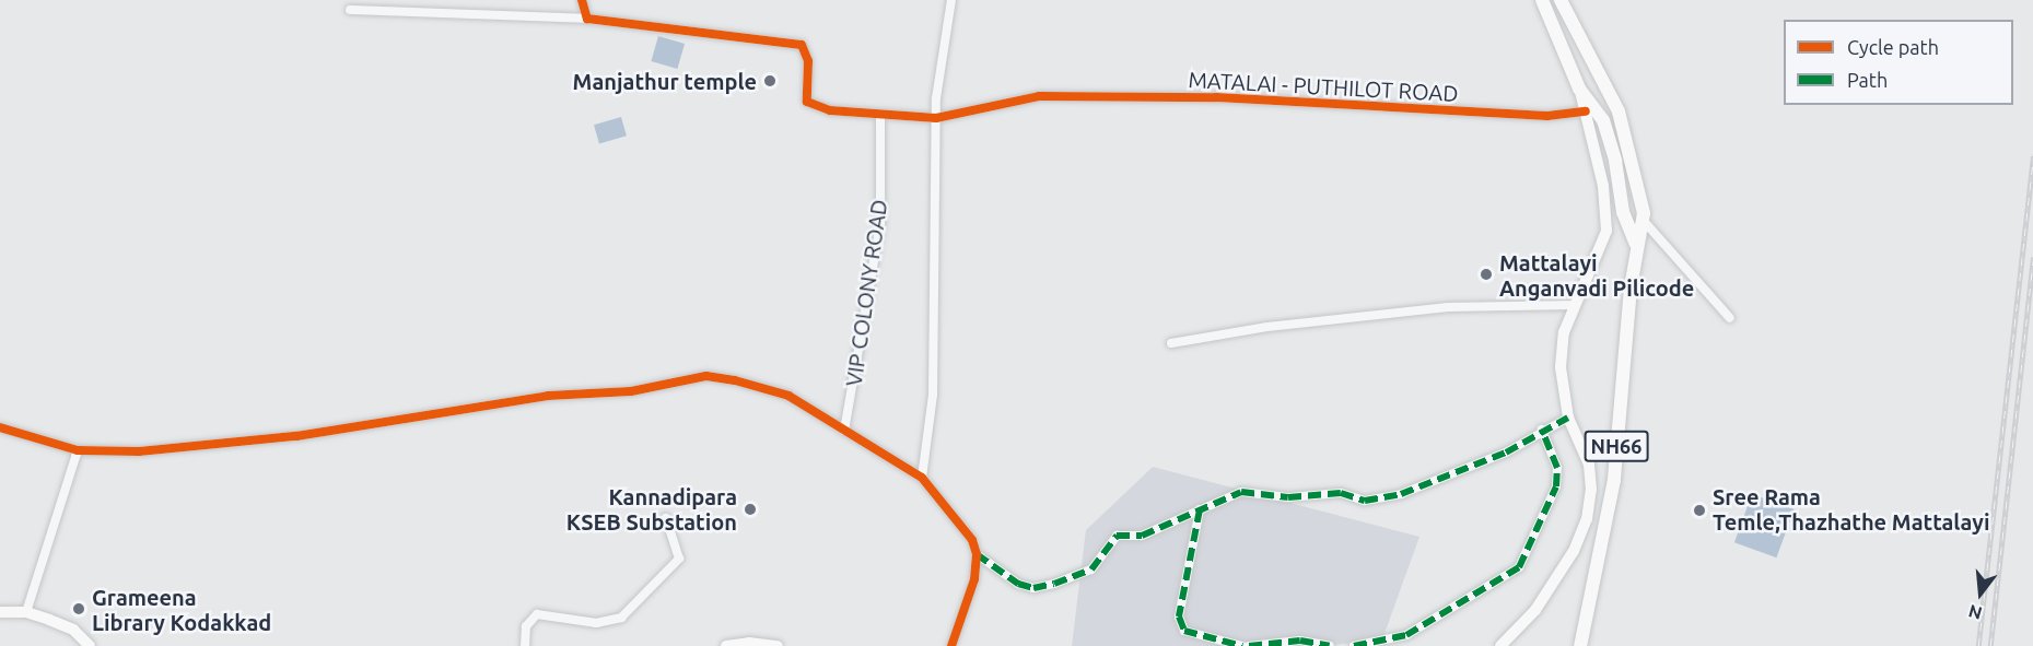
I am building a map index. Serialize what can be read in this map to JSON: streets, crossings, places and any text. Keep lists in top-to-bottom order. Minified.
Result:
{"streets":{"highway":["NH66"],"street":["MATALAI - PUTHILOT ROAD","VIP COLONY ROAD"]},"crossings":[["MATALAI - PUTHILOT ROAD","VIP COLONY ROAD"],["MATALAI - PUTHILOT ROAD","NH66"]],"places":["Manjathur temple","Mattalayi Anganvadi Pilicode","Kannadipara KSEB Substation","Sree Rama Temle,Thazhathe Mattalayi","Grameena Library Kodakkad"],"legend":["Cycle path","Path"],"north":"bottom"}
